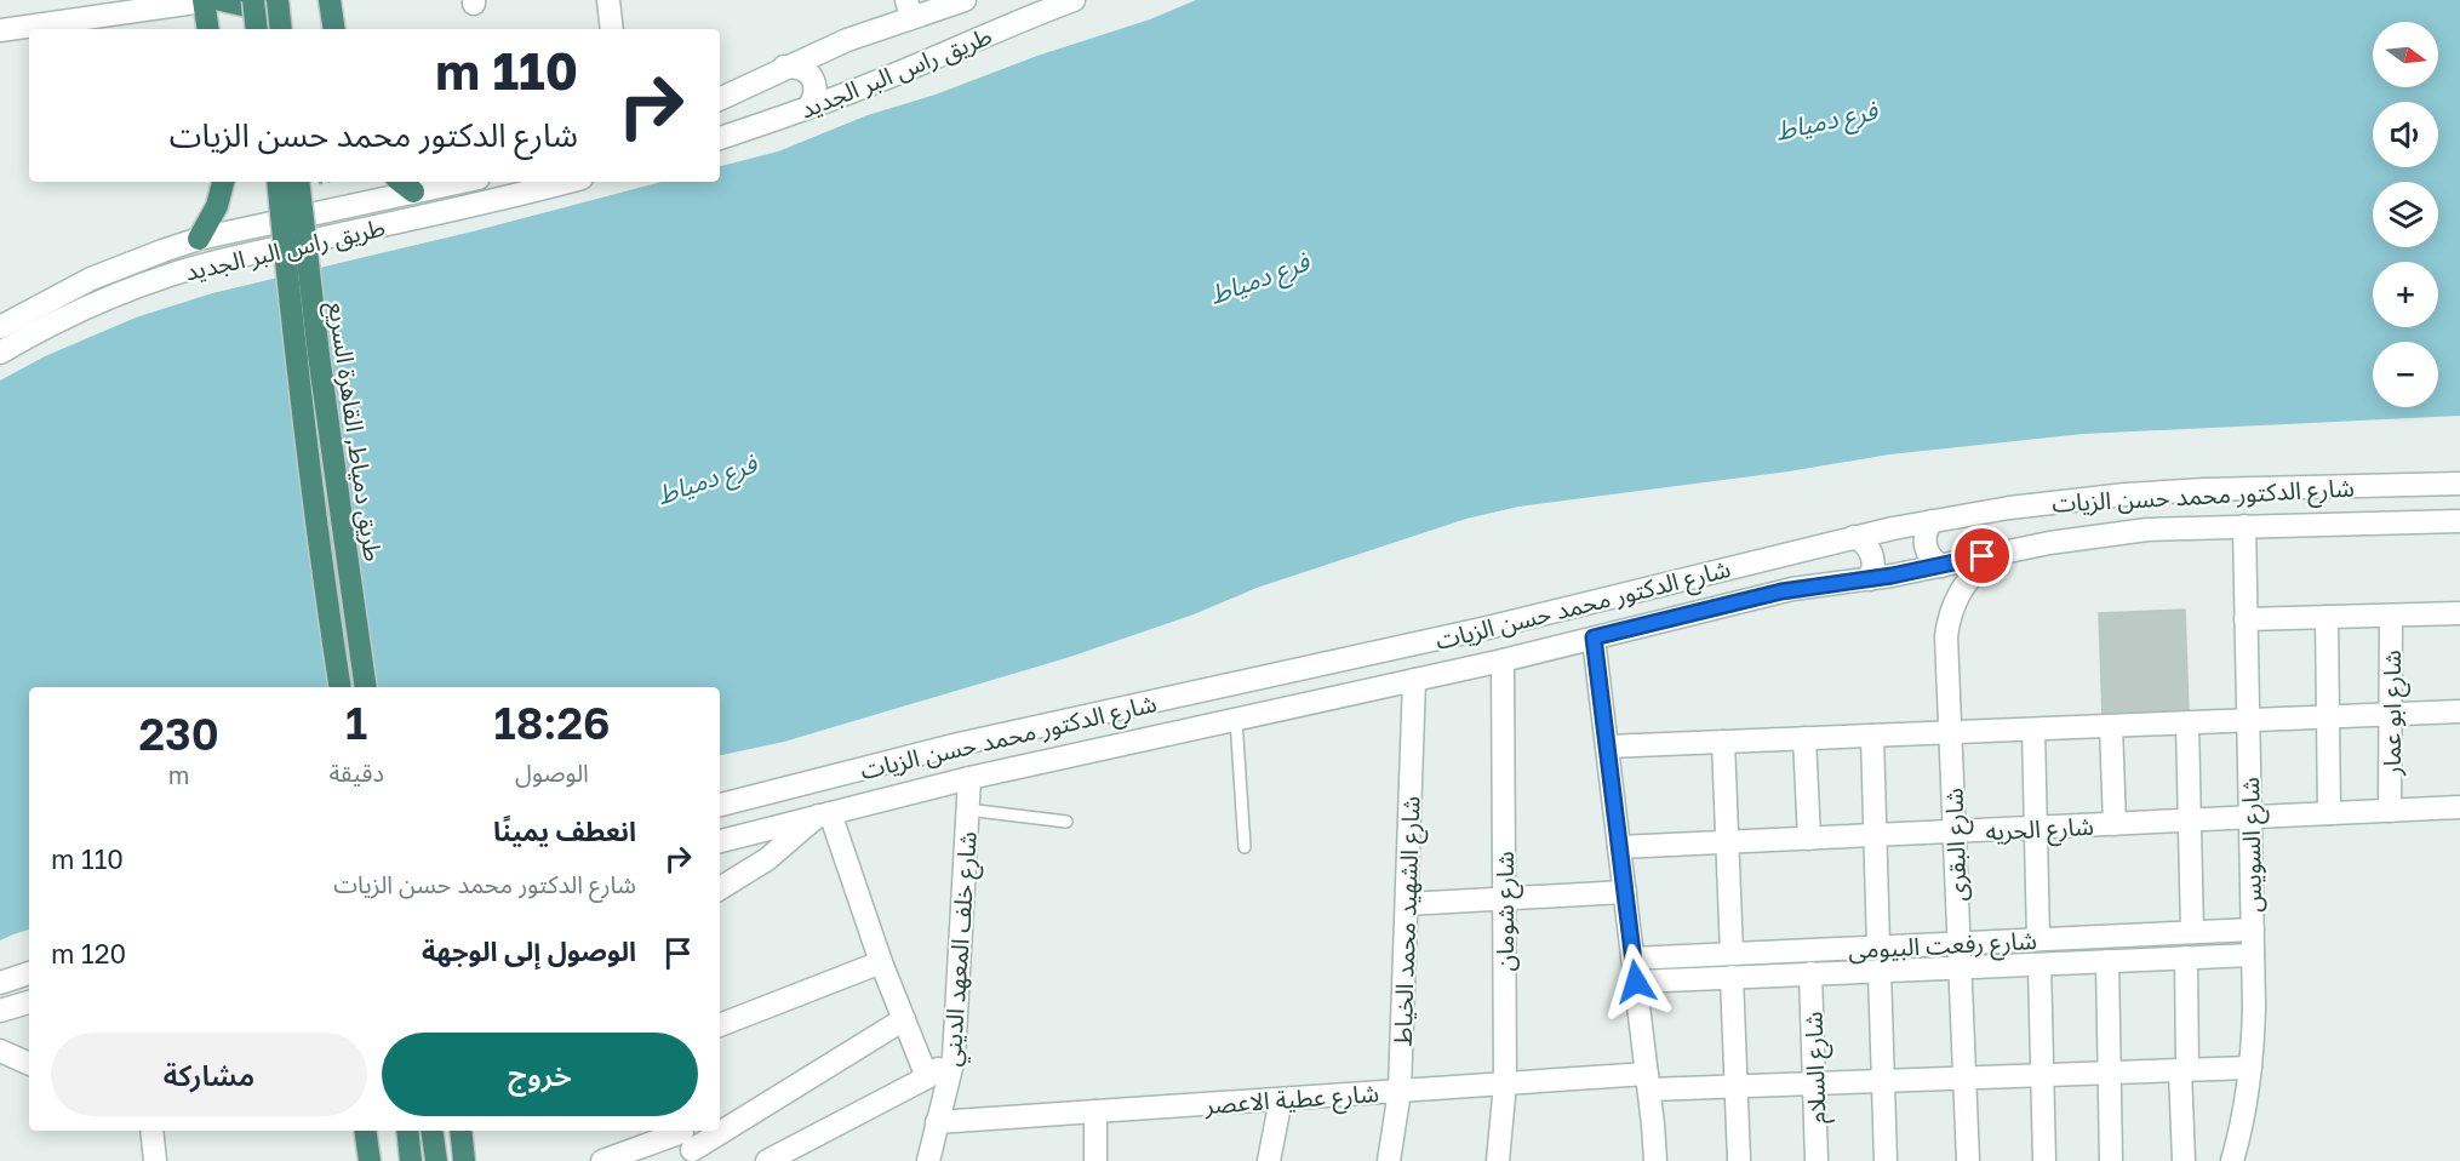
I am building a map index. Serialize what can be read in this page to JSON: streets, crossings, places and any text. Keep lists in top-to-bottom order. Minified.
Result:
{"streets":{"highway":["طريق دمياط, القاهرة السريع"],"street":["طريق راس البر الجديد","شارع الدكتور محمد حسن الزيات","شارع ابو عمار","شارع الحريه","شارع البقرى","شارع السويس","شارع شومان","شارع الشهيد محمد الخياط","شارع رفعت البيومى","شارع خلف المعهد الديني","شارع السلام","شارع عطية الاعصر"]},"crossings":[["شارع الدكتور محمد حسن الزيات","شارع البقرى"],["شارع الدكتور محمد حسن الزيات","شارع السويس"],["شارع الدكتور محمد حسن الزيات","شارع شومان"],["شارع الدكتور محمد حسن الزيات","شارع الشهيد محمد الخياط"],["شارع الدكتور محمد حسن الزيات","شارع خلف المعهد الديني"],["شارع ابو عمار","شارع الحريه"],["شارع الحريه","شارع البقرى"],["شارع الحريه","شارع السويس"],["شارع البقرى","شارع رفعت البيومى"],["شارع البقرى","شارع عطية الاعصر"],["شارع السويس","شارع رفعت البيومى"],["شارع السويس","شارع عطية الاعصر"],["شارع شومان","شارع عطية الاعصر"],["شارع الشهيد محمد الخياط","شارع عطية الاعصر"],["شارع رفعت البيومى","شارع السلام"],["شارع خلف المعهد الديني","شارع عطية الاعصر"],["شارع السلام","شارع عطية الاعصر"]],"water":["فرع دمياط"],"north":"right","page":{"map_buttons":["+","−"],"turn":["110 m","شارع الدكتور محمد حسن الزيات"],"eta":["18:26","الوصول","1","دقيقة","230","m"],"list":[{"name":"انعطف يمينًا","note":"شارع الدكتور محمد حسن الزيات","value":"110 m"},{"name":"الوصول إلى الوجهة","value":"120 m"}],"buttons":["خروج","مشاركة"]}}
